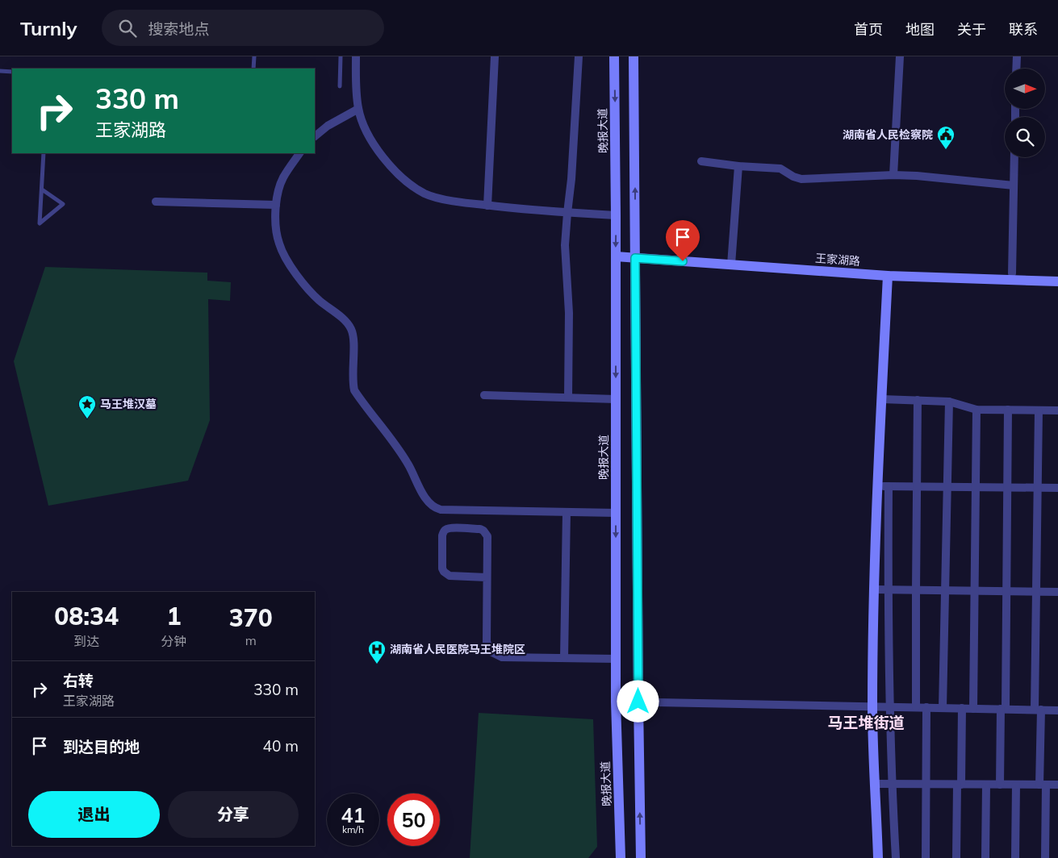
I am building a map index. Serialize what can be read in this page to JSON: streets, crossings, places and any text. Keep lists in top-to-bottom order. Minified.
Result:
{"streets":{"main road":["晚报大道","王家湖路"]},"crossings":[["晚报大道","王家湖路"]],"districts":["马王堆街道"],"places":{"public building":["湖南省人民检察院"],"place":["马王堆汉墓"],"hospital":["湖南省人民医院马王堆院区"]},"north":"right","page":{"header":"Turnly","search":"搜索地点","nav":["首页","地图","关于","联系"],"turn":["330 m","王家湖路"],"eta":["08:34","到达","1","分钟","370","m"],"list":[{"name":"右转","note":"王家湖路","value":"330 m"},{"name":"到达目的地","value":"40 m"}],"buttons":["退出","分享"],"speed":"41 km/h","limit":"50"}}
